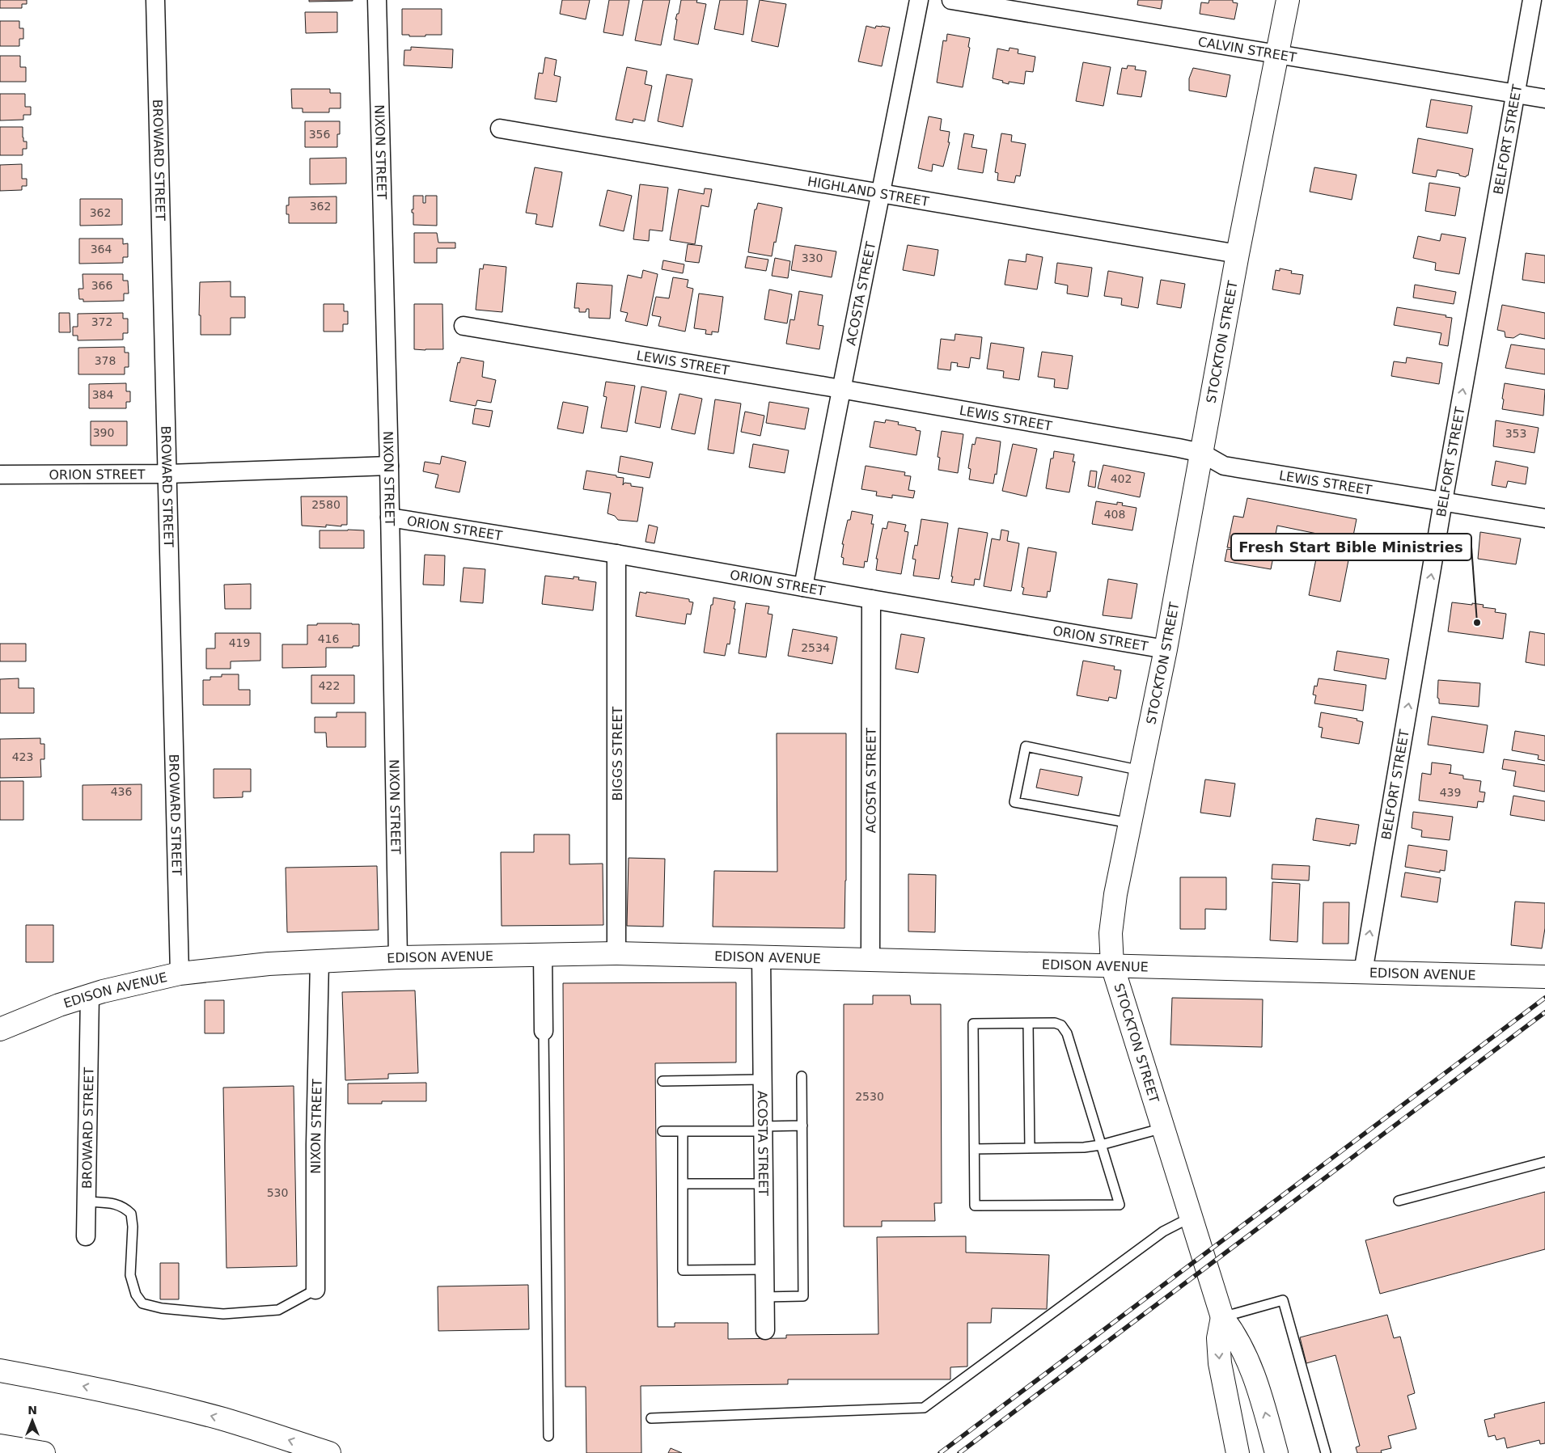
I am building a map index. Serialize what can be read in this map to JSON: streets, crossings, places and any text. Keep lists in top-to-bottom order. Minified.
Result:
{"streets":{"main road":["STOCKTON STREET","EDISON AVENUE"],"street":["CALVIN STREET","BELFORT STREET","NIXON STREET","BROWARD STREET","HIGHLAND STREET","ACOSTA STREET","LEWIS STREET","ORION STREET","BIGGS STREET"]},"crossings":[["CALVIN STREET","BELFORT STREET"],["CALVIN STREET","STOCKTON STREET"],["BELFORT STREET","LEWIS STREET"],["BELFORT STREET","EDISON AVENUE"],["NIXON STREET","ORION STREET"],["NIXON STREET","EDISON AVENUE"],["BROWARD STREET","ORION STREET"],["BROWARD STREET","EDISON AVENUE"],["HIGHLAND STREET","ACOSTA STREET"],["HIGHLAND STREET","STOCKTON STREET"],["ACOSTA STREET","LEWIS STREET"],["ACOSTA STREET","ORION STREET"],["ACOSTA STREET","EDISON AVENUE"],["STOCKTON STREET","LEWIS STREET"],["STOCKTON STREET","ORION STREET"],["STOCKTON STREET","EDISON AVENUE"],["ORION STREET","BIGGS STREET"],["BIGGS STREET","EDISON AVENUE"]],"one_way":["BELFORT STREET"],"places":["Fresh Start Bible Ministries"],"house_numbers":["356","362","362","364","330","366","372","378","384","390","353","402","2580","408","416","419","2534","422","423","436","439","2530","530"],"north":"top"}
